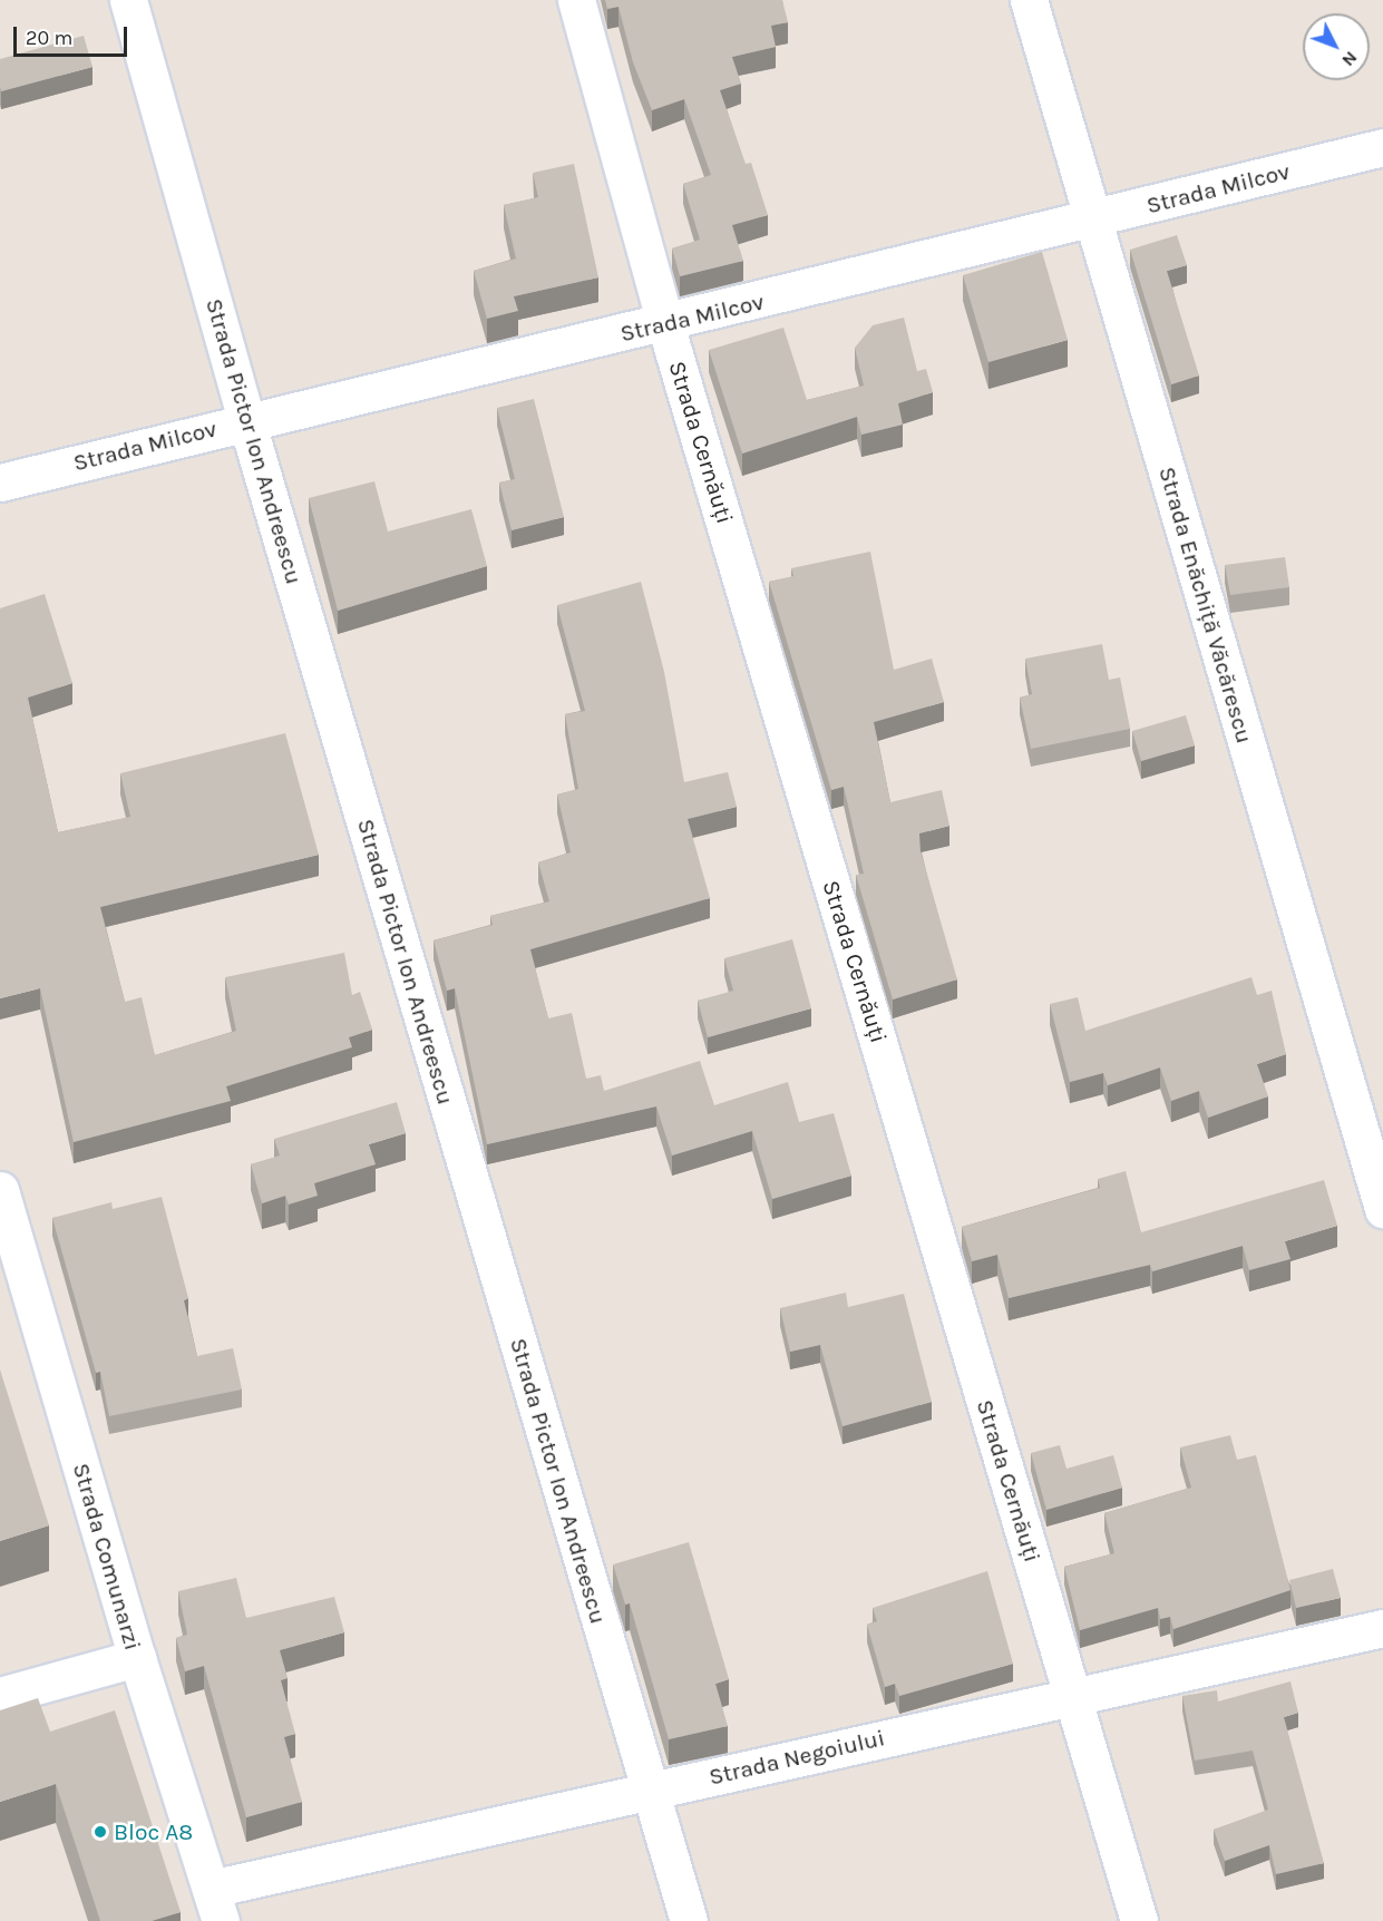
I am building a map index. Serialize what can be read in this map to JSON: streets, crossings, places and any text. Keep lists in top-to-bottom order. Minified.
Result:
{"streets":{"street":["Strada Milcov","Strada Pictor Ion Andreescu","Strada Cernăuți","Strada Enăchiță Văcărescu","Strada Comunarzi","Strada Negoiului"]},"crossings":[["Strada Milcov","Strada Pictor Ion Andreescu"],["Strada Milcov","Strada Cernăuți"],["Strada Milcov","Strada Enăchiță Văcărescu"],["Strada Pictor Ion Andreescu","Strada Negoiului"],["Strada Cernăuți","Strada Negoiului"],["Strada Comunarzi","Strada Negoiului"]],"places":["Bloc A8"],"scale_bar":"20 m","north":"bottom right"}
